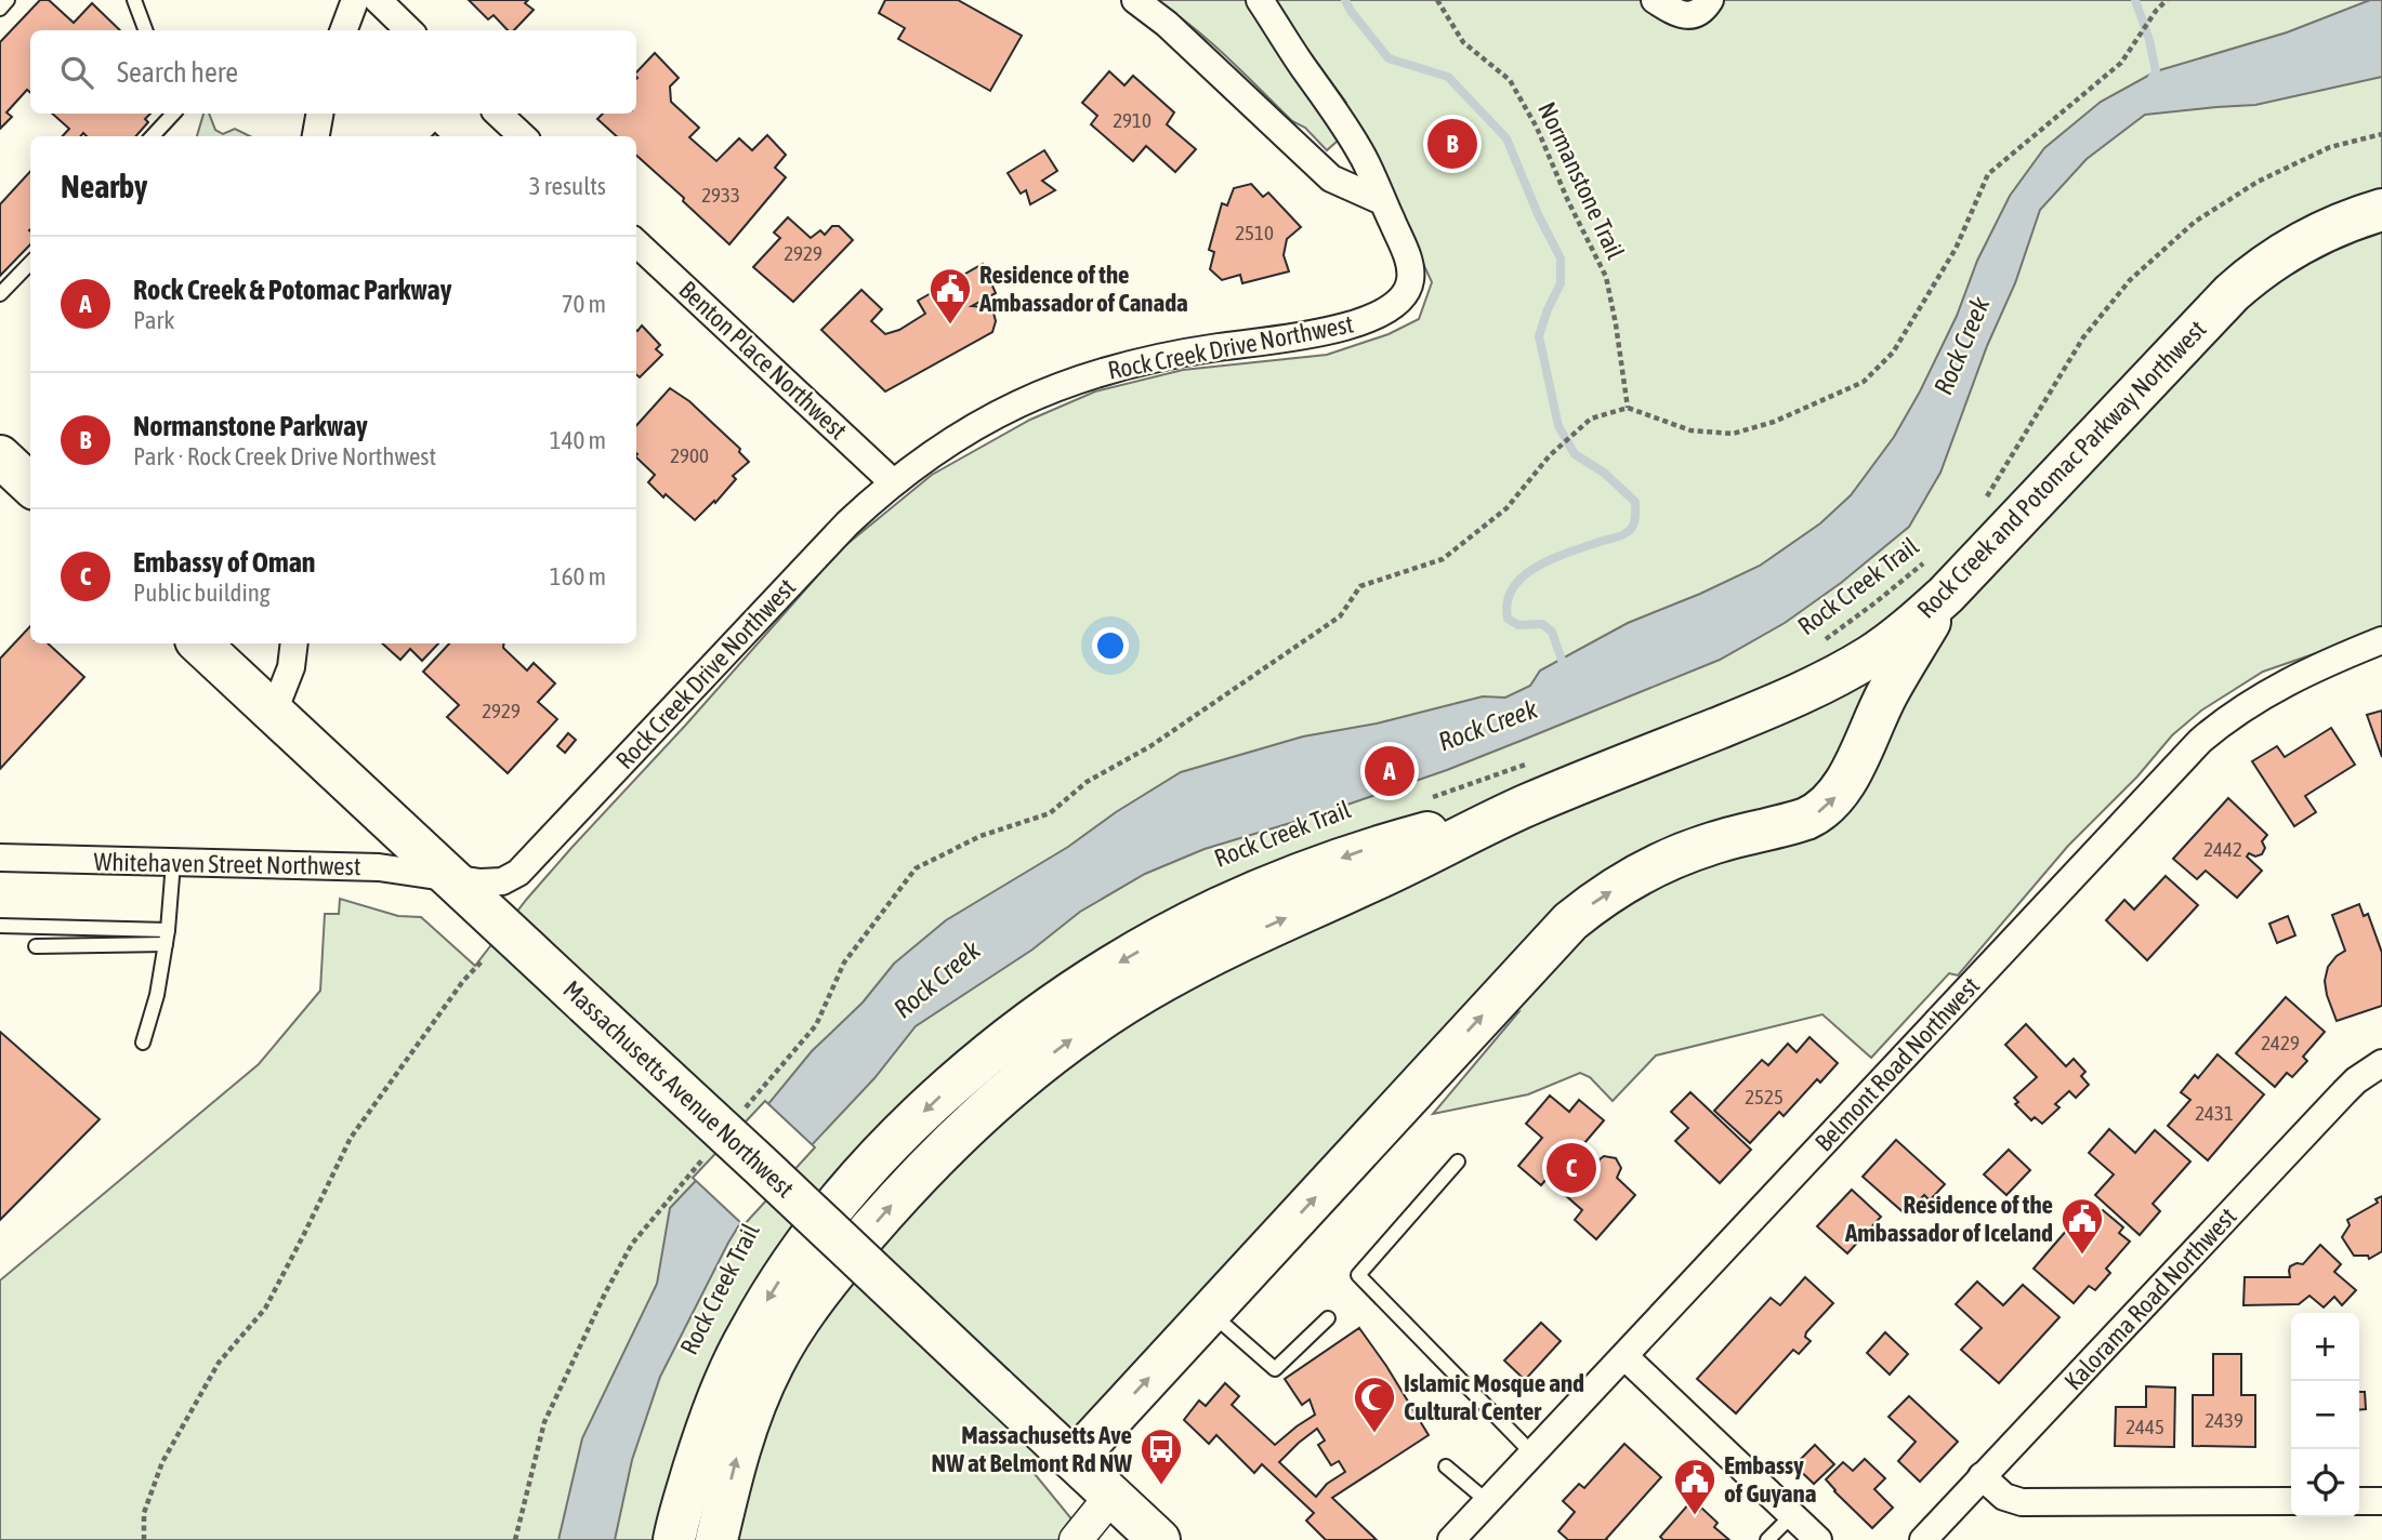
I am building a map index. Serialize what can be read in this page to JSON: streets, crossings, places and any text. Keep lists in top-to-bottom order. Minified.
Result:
{"streets":{"main road":["Rock Creek and Potomac Parkway Northwest","Massachusetts Avenue Northwest"],"street":["Rock Creek Drive Northwest","Benton Place Northwest","Whitehaven Street Northwest","Belmont Road Northwest","Kalorama Road Northwest"],"path":["Normanstone Trail","Rock Creek Trail"]},"crossings":[["Rock Creek Drive Northwest","Benton Place Northwest"],["Rock Creek Drive Northwest","Whitehaven Street Northwest"],["Rock Creek Drive Northwest","Massachusetts Avenue Northwest"],["Rock Creek and Potomac Parkway Northwest","Rock Creek Trail"],["Whitehaven Street Northwest","Massachusetts Avenue Northwest"]],"water":["Rock Creek"],"places":{"public building":["Residence of the Ambassador of Canada","Residence of the Ambassador of Iceland","Embassy of Guyana"],"mosque":["Islamic Mosque and Cultural Center"],"bus stop":["Massachusetts Ave NW at Belmont Rd NW"]},"house_numbers":["2910","2933","2510","2929","2900","2929","2442","2429","2525","2431","2439","2445"],"page":{"search":"Search here","pins":["B","A","C"],"heading":["Nearby","3 results"],"list":[{"mark":"A","name":"Rock Creek & Potomac Parkway","note":"Park","value":"70 m"},{"mark":"B","name":"Normanstone Parkway","note":"Park · Rock Creek Drive Northwest","value":"140 m"},{"mark":"C","name":"Embassy of Oman","note":"Public building","value":"160 m"}],"map_buttons":["+","−"]}}
